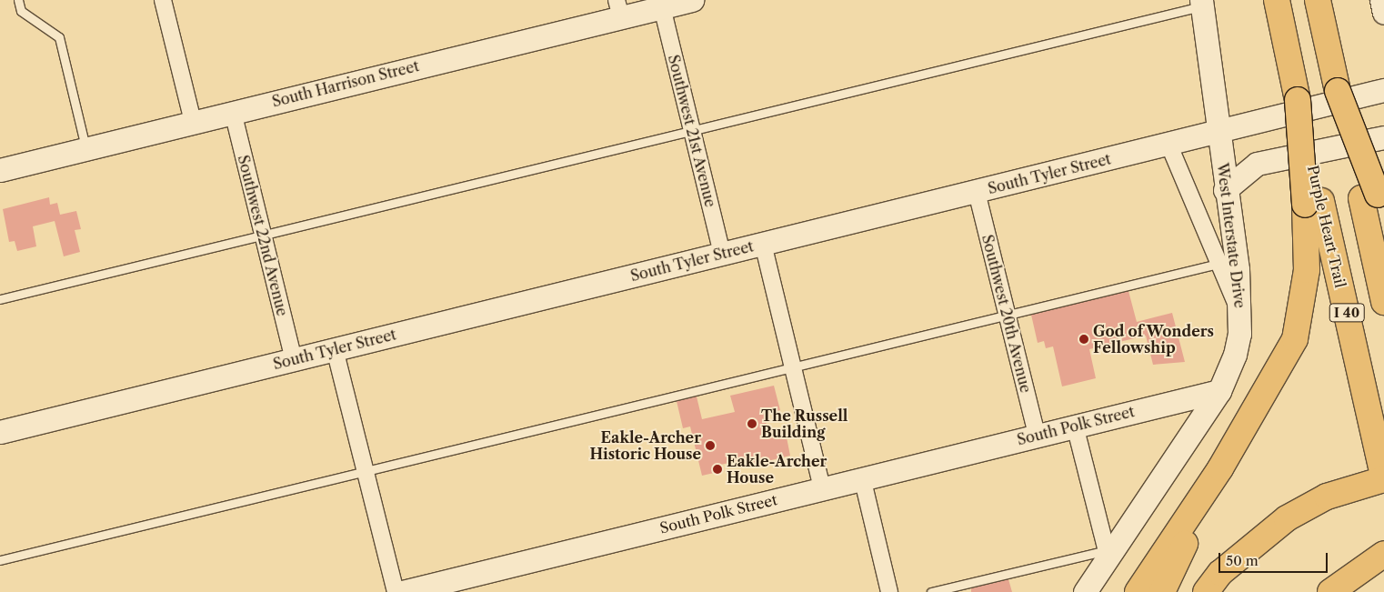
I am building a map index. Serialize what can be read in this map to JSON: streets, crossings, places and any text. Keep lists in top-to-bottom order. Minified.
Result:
{"streets":{"highway":["Purple Heart Trail","I 40"],"main road":["South Harrison Street","South Tyler Street","West Interstate Drive","South Polk Street"],"street":["Southwest 21st Avenue","Southwest 22nd Avenue","Southwest 20th Avenue"]},"crossings":[["South Harrison Street","Southwest 21st Avenue"],["South Harrison Street","Southwest 22nd Avenue"],["Southwest 21st Avenue","South Tyler Street"],["South Tyler Street","Southwest 22nd Avenue"],["South Tyler Street","West Interstate Drive"],["South Tyler Street","Southwest 20th Avenue"],["West Interstate Drive","South Polk Street"],["Southwest 20th Avenue","South Polk Street"]],"places":["God of Wonders Fellowship","The Russell Building","Eakle-Archer Historic House","Eakle-Archer House"],"scale_bar":"50 m"}
